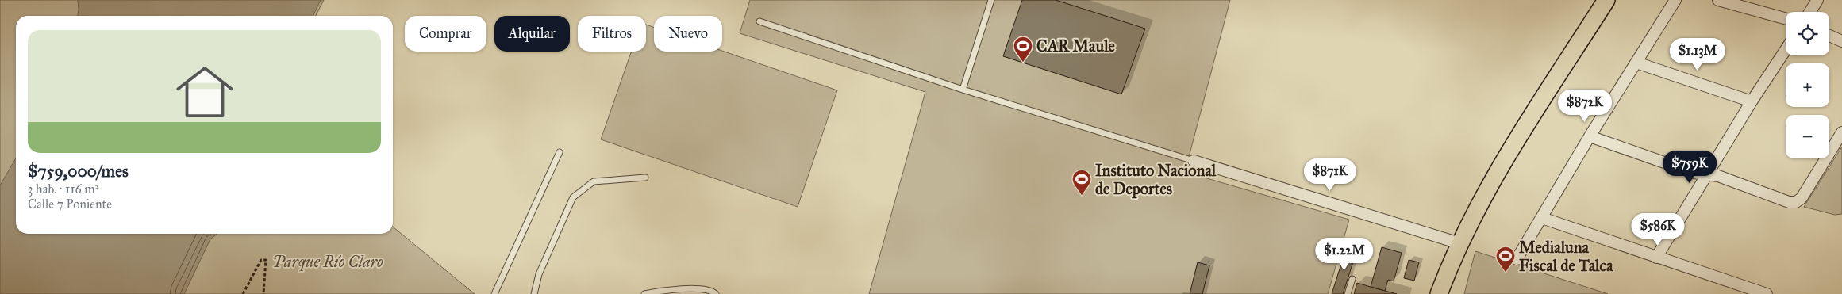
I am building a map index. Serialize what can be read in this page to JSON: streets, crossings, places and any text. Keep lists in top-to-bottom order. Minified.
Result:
{"parks":["Parque Río Claro"],"places":{"sports":["CAR Maule","Instituto Nacional de Deportes","Medialuna Fiscal de Talca"]},"page":{"map_buttons":["+","−"],"chip":["Comprar","Alquilar","Filtros","Nuevo"],"list":[{"name":"$759,000/mes","note":"3 hab. · 116 m² · Calle 7 Poniente"}],"price":["$1.13M","$872K","$759K","$871K","$586K","$1.22M"]}}
